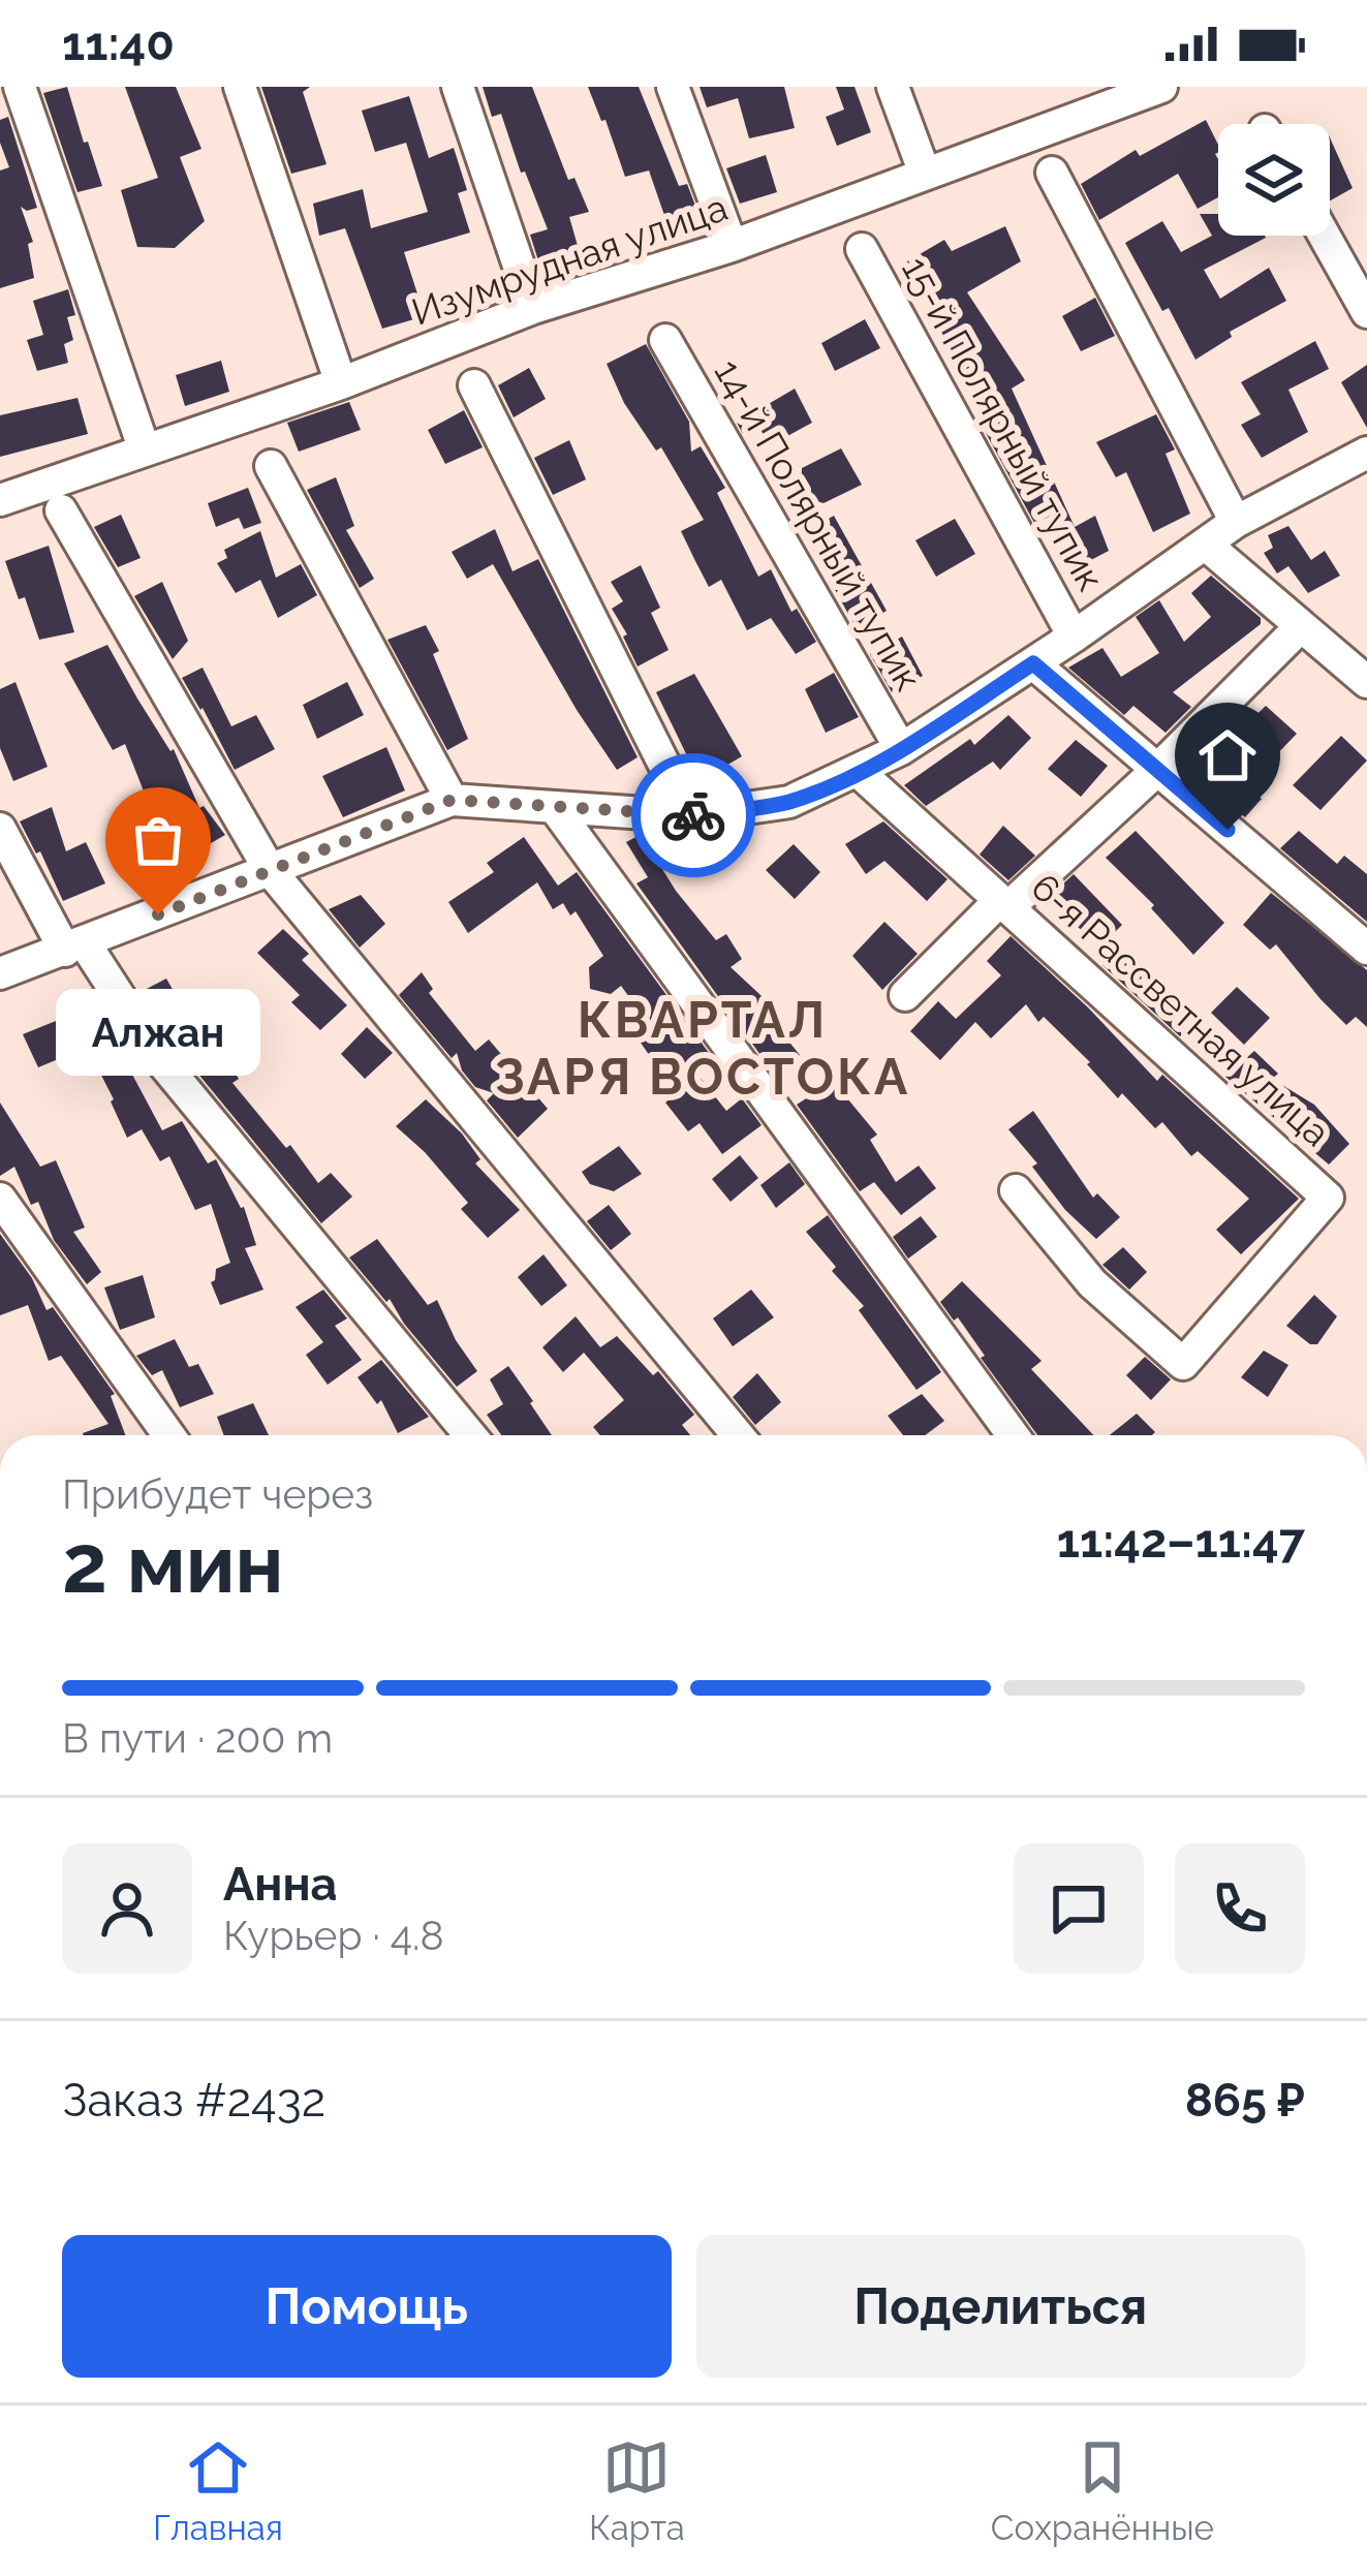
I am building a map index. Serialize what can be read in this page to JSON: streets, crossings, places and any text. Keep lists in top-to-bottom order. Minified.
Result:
{"streets":{"street":["Изумрудная улица","15-й Полярный тупик","14-й Полярный тупик","6-я Рассветная улица"]},"districts":["КВАРТАЛ ЗАРЯ ВОСТОКА"],"places":["Алжан"],"page":{"status":"11:40","bubble":"Алжан","heading":["2 мин","Прибудет через","11:42–11:47"],"panel":["Анна","Курьер · 4.8","Заказ #2432","865 ₽"],"bar":"В пути · 200 m","buttons":["Помощь","Поделиться"],"tabs":["Главная","Карта","Сохранённые"]}}
